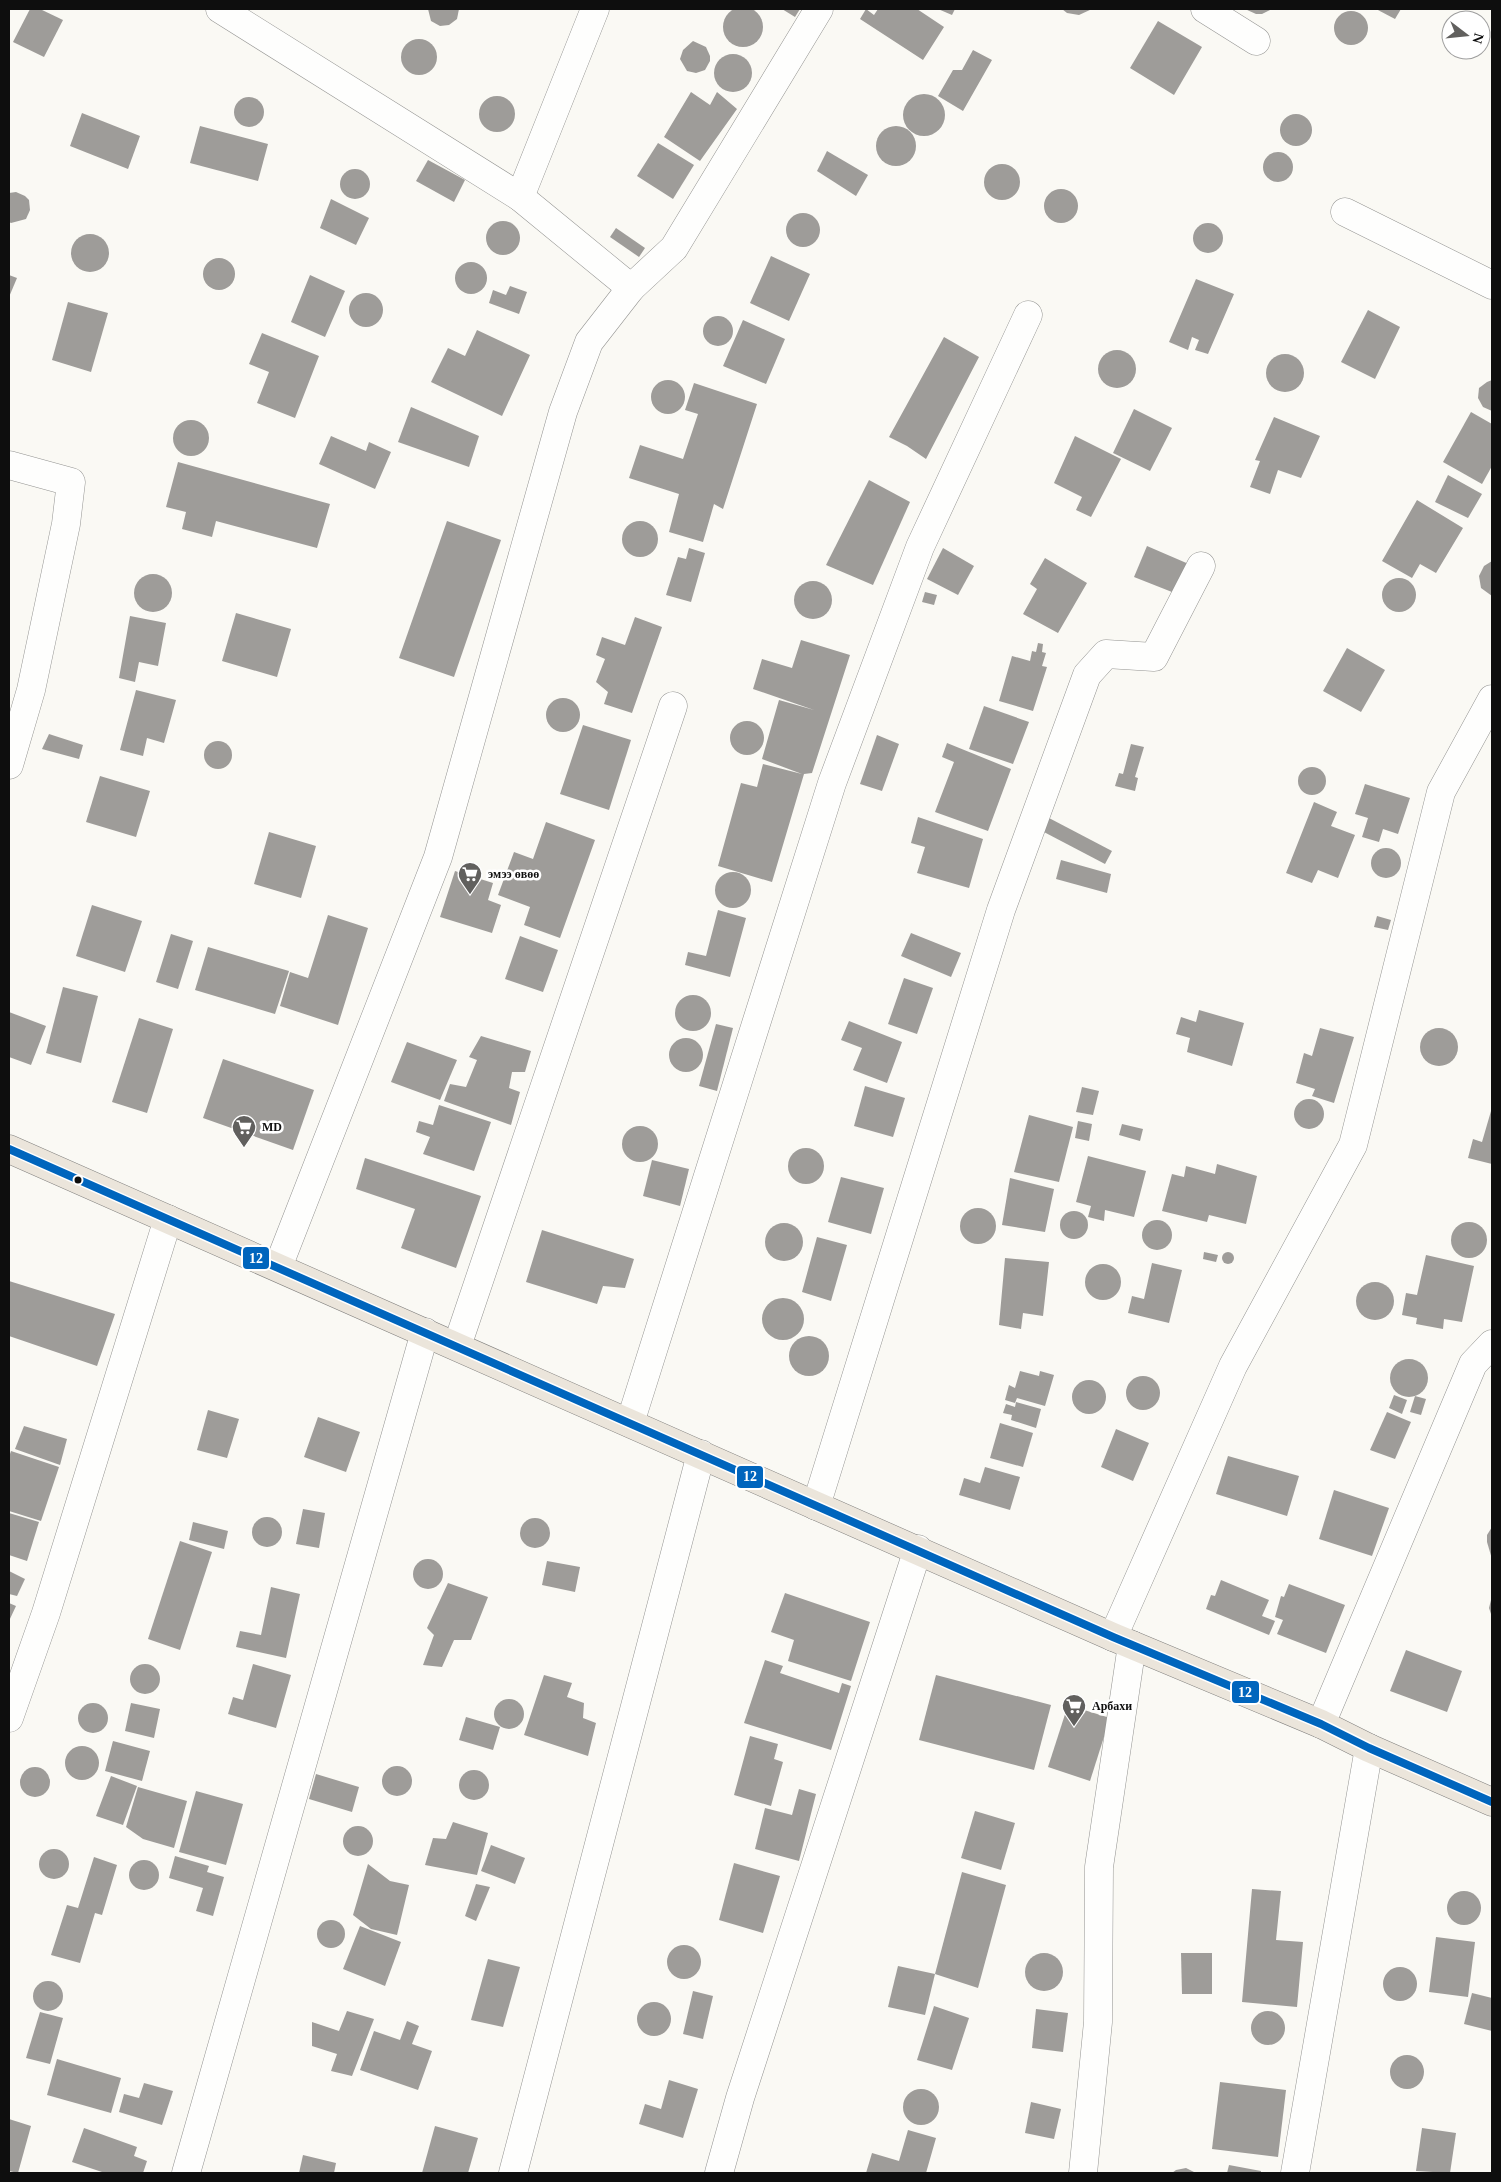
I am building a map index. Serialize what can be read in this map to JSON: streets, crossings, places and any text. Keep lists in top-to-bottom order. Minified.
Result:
{"places":{"supermarket":["эмээ өвөө","MD","Арбахи"]},"lines":["transit line 12"],"north":"right"}
